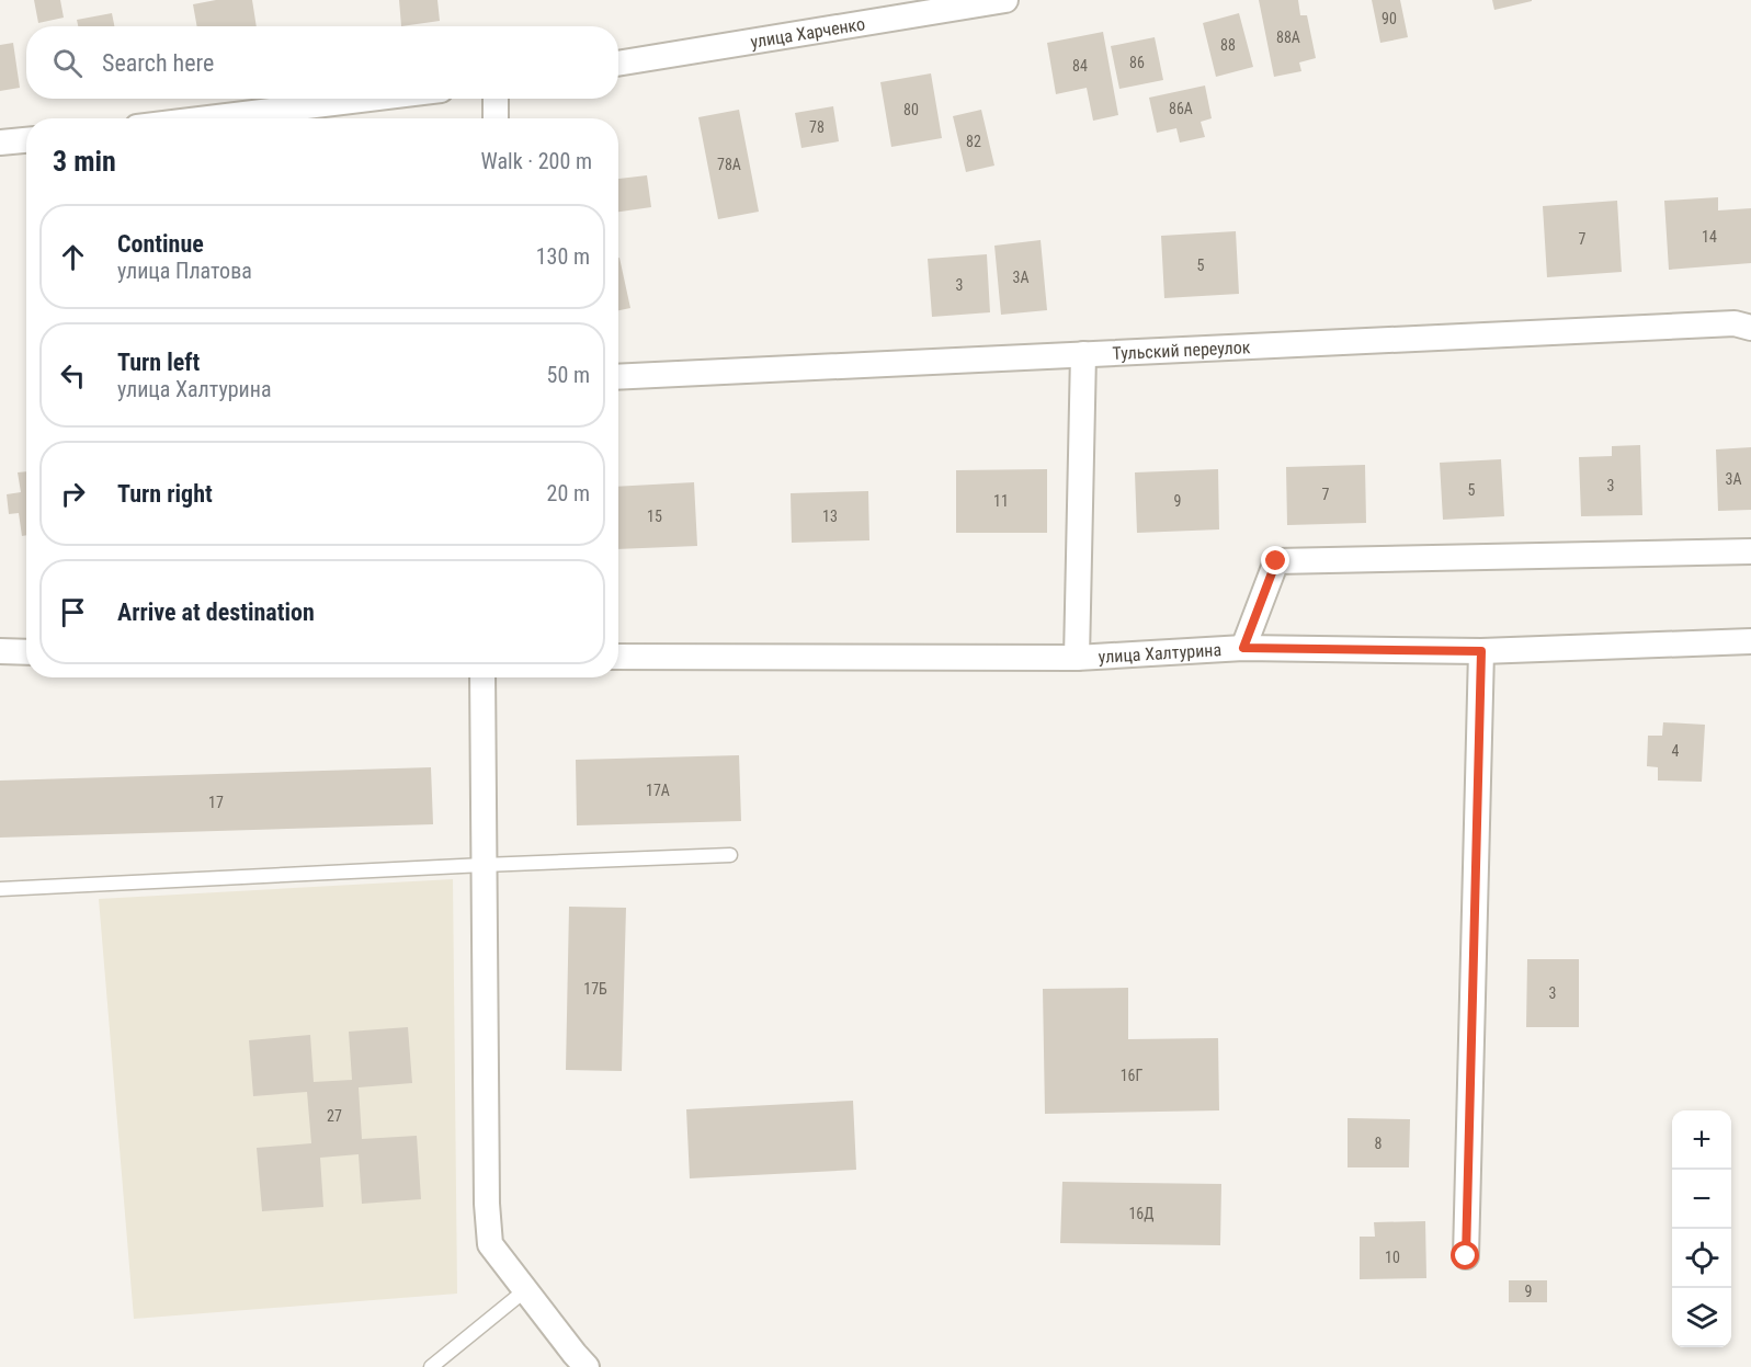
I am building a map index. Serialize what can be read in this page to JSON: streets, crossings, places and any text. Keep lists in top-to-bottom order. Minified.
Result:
{"streets":{"street":["улица Харченко","Тульский переулок","улица Халтурина"]},"house_numbers":["90","88А","88","86","84","86А","80","78","82","78А","14","7","5","3А","3","3А","3","5","7","11","9","15","13","4","17А","17","17Б","3","16Г","27","8","16Д","10","9"],"page":{"search":"Search here","heading":["3 min","Walk · 200 m"],"list":[["Continue","улица Платова","130 m"],["Turn left","улица Халтурина","50 m"],["Turn right","20 m"],"Arrive at destination"],"map_buttons":["+","−"]}}
